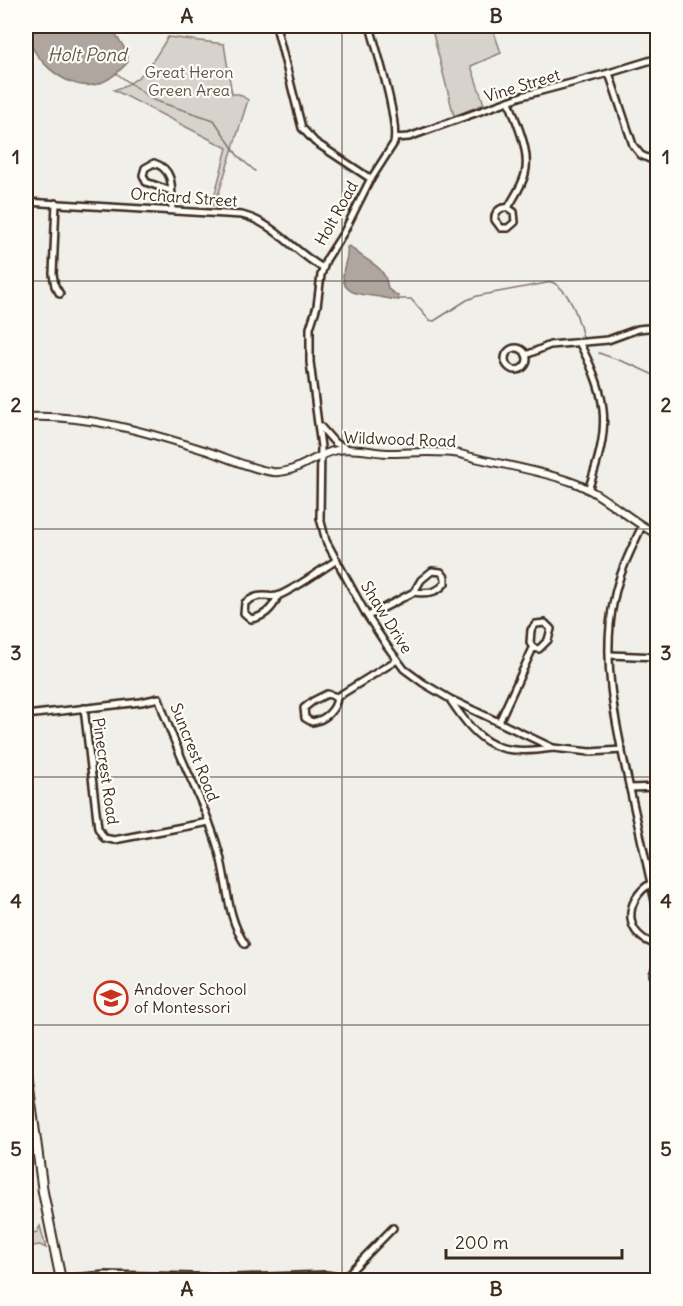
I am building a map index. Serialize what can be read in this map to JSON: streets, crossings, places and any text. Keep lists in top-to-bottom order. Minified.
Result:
{"streets":{"street":["Vine Street","Orchard Street","Holt Road","Wildwood Road","Shaw Drive","Suncrest Road","Pinecrest Road"]},"crossings":[["Vine Street","Holt Road"],["Orchard Street","Holt Road"],["Holt Road","Wildwood Road"],["Holt Road","Shaw Drive"],["Wildwood Road","Shaw Drive"],["Suncrest Road","Pinecrest Road"]],"water":["Holt Pond"],"parks":["Great Heron Green Area"],"places":{"school or university":["Andover School of Montessori"]},"scale_bar":"200 m","grid":{"columns":["A","B"],"rows":["1","2","3","4","5"]}}
